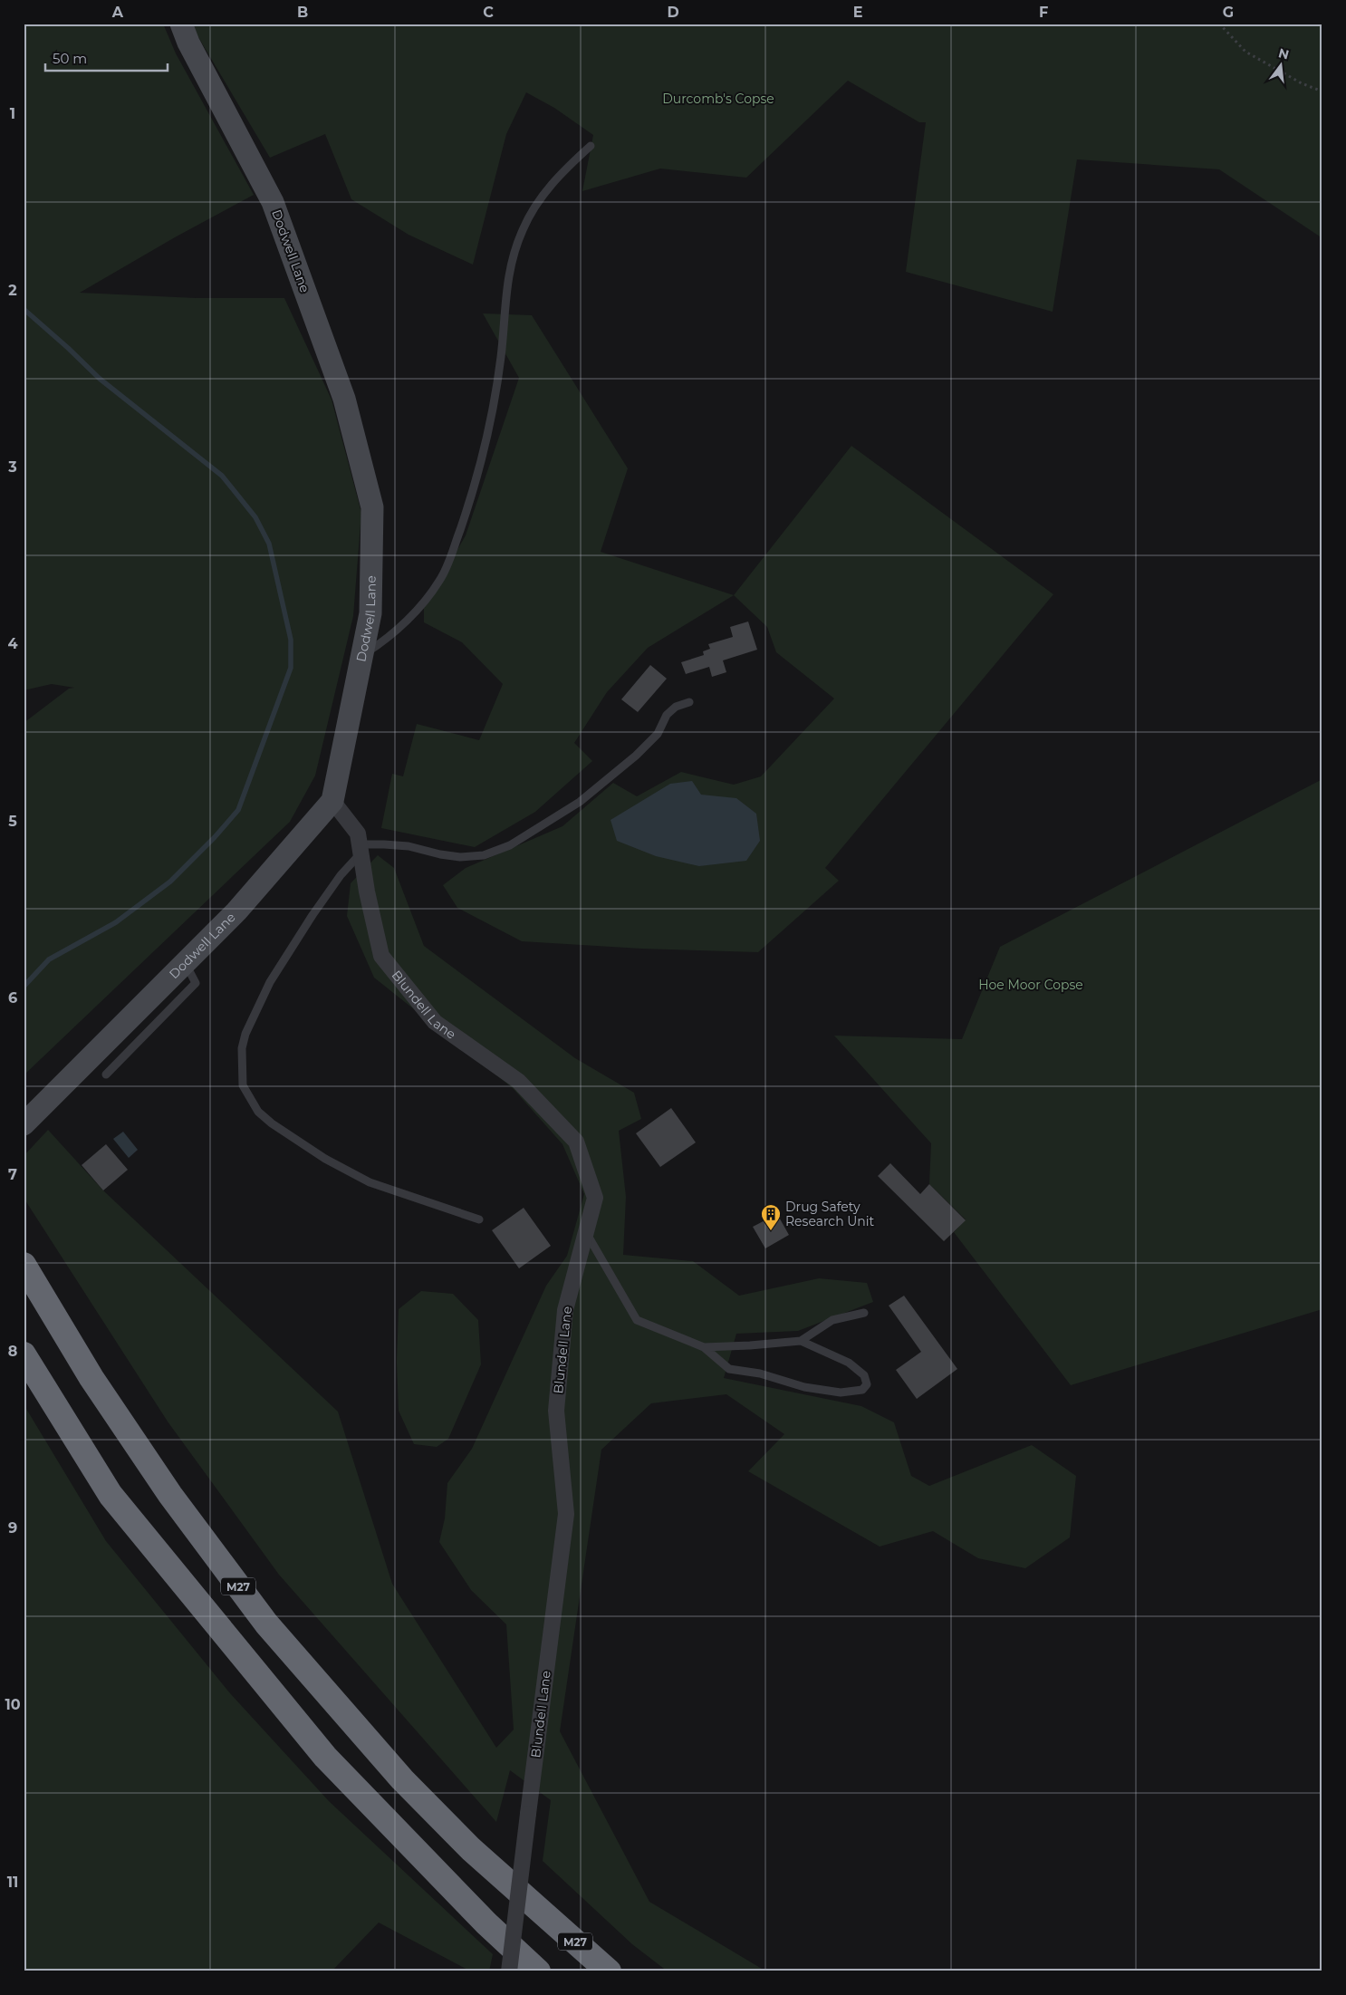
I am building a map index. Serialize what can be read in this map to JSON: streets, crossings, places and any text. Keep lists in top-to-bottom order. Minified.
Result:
{"streets":{"highway":["M27"],"street":["Dodwell Lane","Blundell Lane"]},"crossings":[["Dodwell Lane","Blundell Lane"]],"parks":["Durcomb's Copse","Hoe Moor Copse"],"places":{"building":["Drug Safety Research Unit"]},"scale_bar":"50 m","north":"top","grid":{"columns":["A","B","C","D","E","F","G"],"rows":["1","2","3","4","5","6","7","8","9","10","11"]}}
